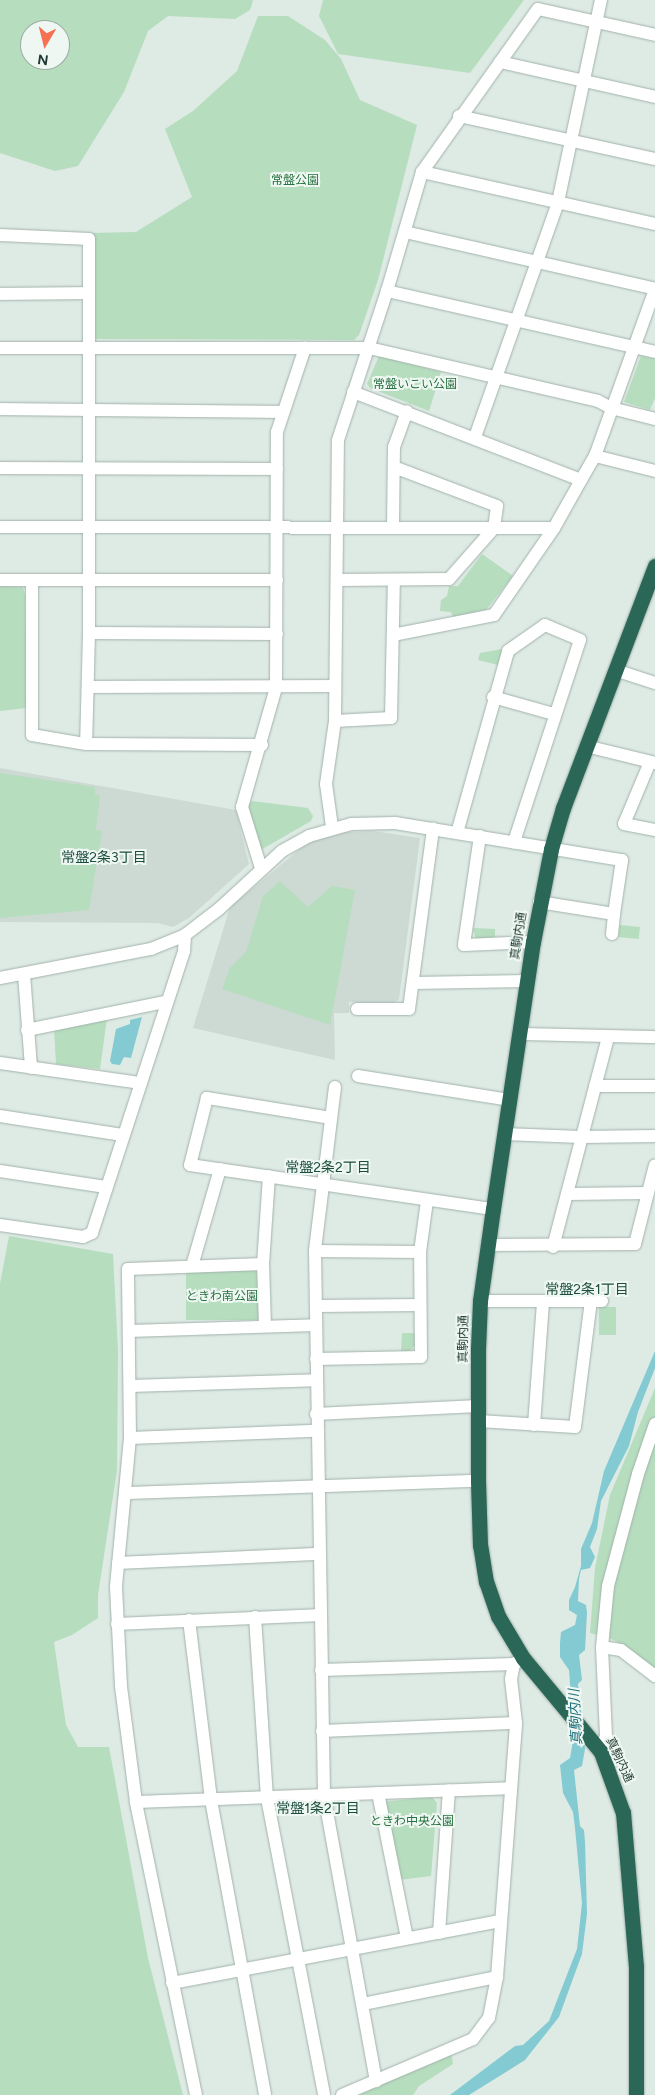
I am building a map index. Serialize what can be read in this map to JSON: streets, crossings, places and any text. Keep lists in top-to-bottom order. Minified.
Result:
{"streets":{"highway":["真駒内通"]},"districts":["常盤2条3丁目","常盤2条2丁目","常盤2条1丁目","常盤1条2丁目"],"water":["真駒内川"],"parks":["常盤公園","常盤いこい公園","ときわ南公園","ときわ中央公園"],"north":"bottom"}
